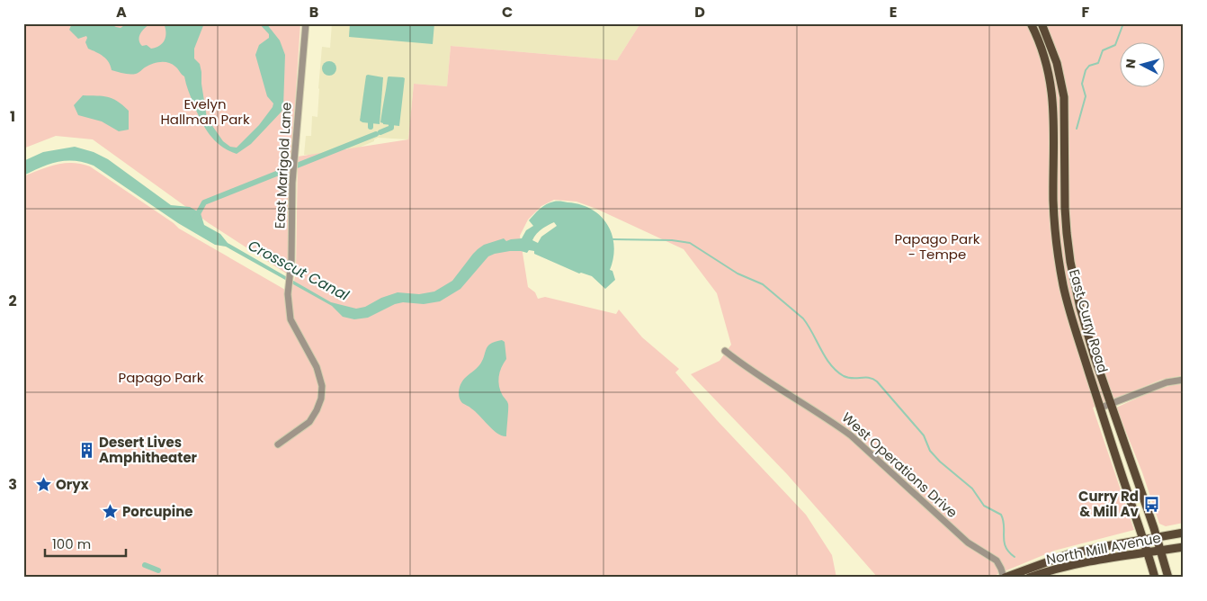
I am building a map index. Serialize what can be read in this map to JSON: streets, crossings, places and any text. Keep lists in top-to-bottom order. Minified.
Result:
{"streets":{"main road":["East Curry Road","North Mill Avenue"],"street":["East Marigold Lane","West Operations Drive"]},"crossings":[["East Curry Road","North Mill Avenue"],["West Operations Drive","North Mill Avenue"]],"water":["Crosscut Canal"],"parks":["Evelyn Hallman Park","Papago Park - Tempe","Papago Park"],"places":{"building":["Desert Lives Amphitheater"],"place":["Oryx","Porcupine"],"bus stop":["Curry Rd & Mill Av"]},"scale_bar":"100 m","north":"left","grid":{"columns":["A","B","C","D","E","F"],"rows":["1","2","3"]}}
